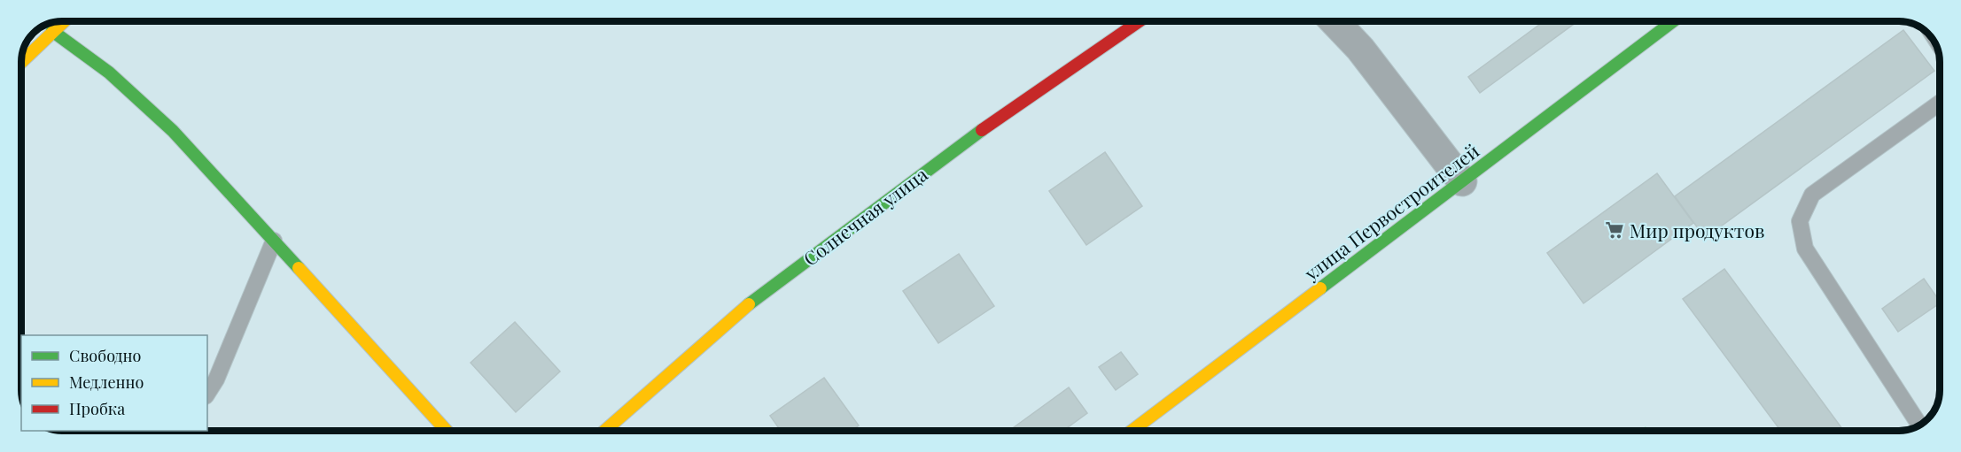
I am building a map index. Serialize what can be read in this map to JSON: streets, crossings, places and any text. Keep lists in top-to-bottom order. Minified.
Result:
{"streets":{"street":["улица Первостроителей","Солнечная улица"]},"places":{"supermarket":["Мир продуктов"]},"legend":["Свободно","Медленно","Пробка"]}
